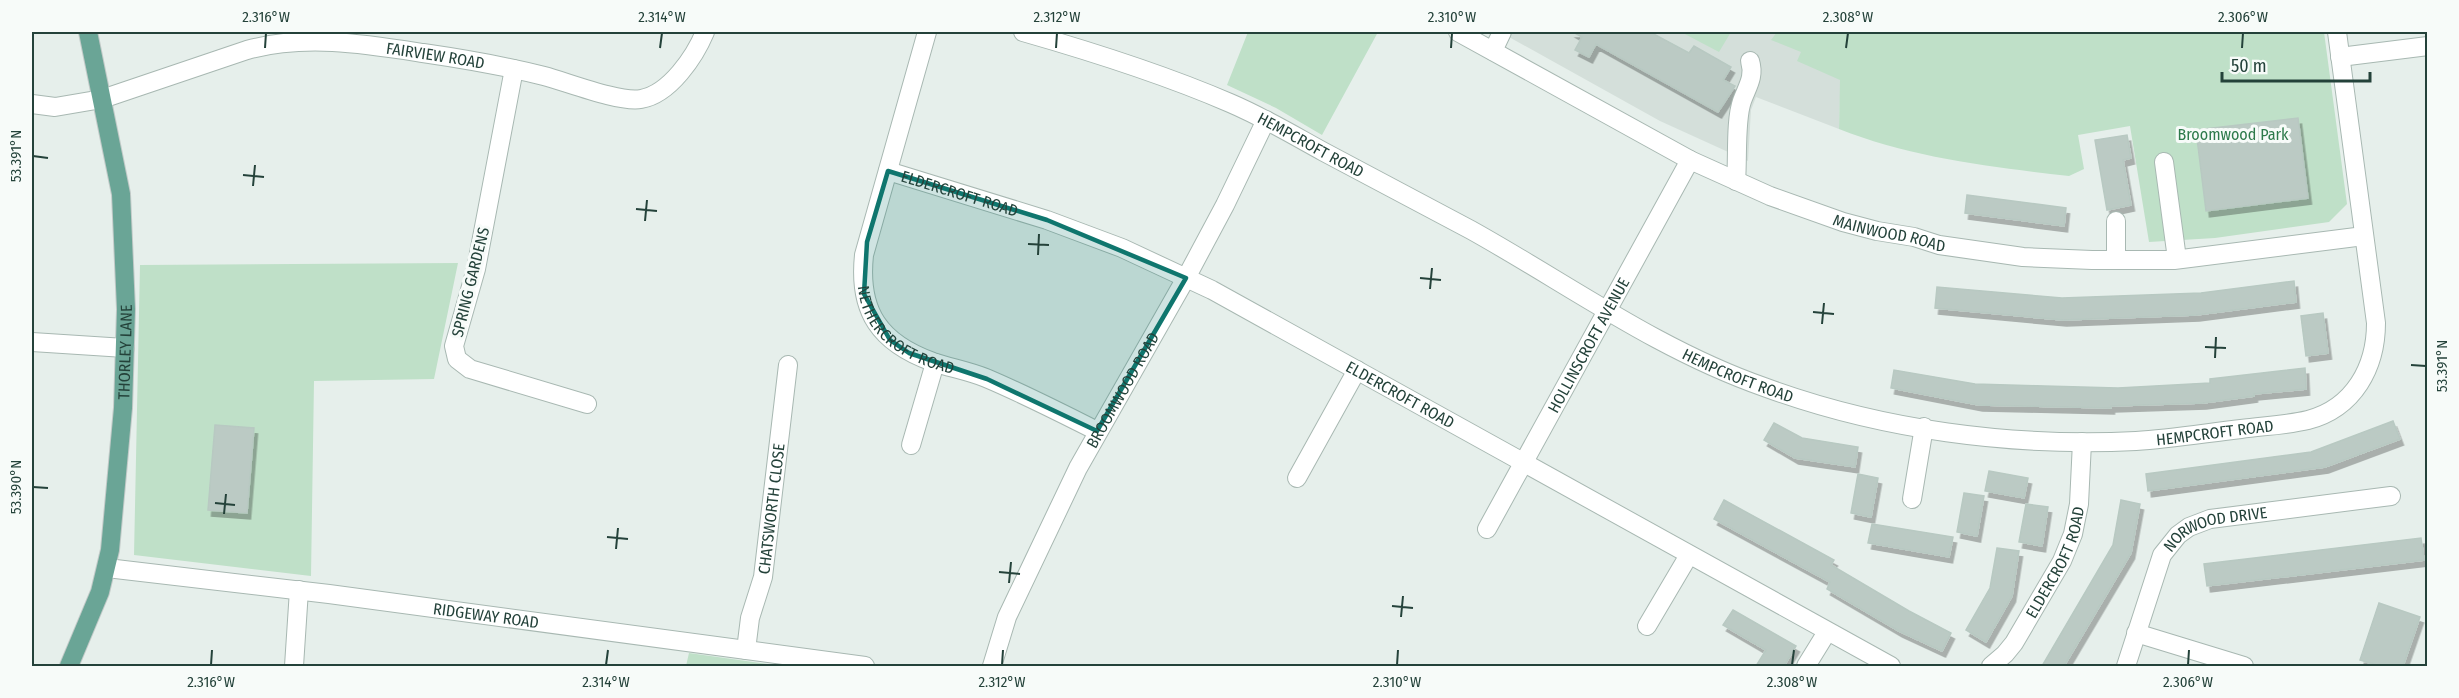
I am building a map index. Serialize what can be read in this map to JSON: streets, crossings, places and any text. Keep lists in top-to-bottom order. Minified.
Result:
{"streets":{"main road":["THORLEY LANE"],"street":["FAIRVIEW ROAD","HEMPCROFT ROAD","ELDERCROFT ROAD","MAINWOOD ROAD","SPRING GARDENS","NETHERCROFT ROAD","HOLLINSCROFT AVENUE","BROOMWOOD ROAD","CHATSWORTH CLOSE","NORWOOD DRIVE","RIDGEWAY ROAD"]},"crossings":[["FAIRVIEW ROAD","SPRING GARDENS"],["FAIRVIEW ROAD","THORLEY LANE"],["HEMPCROFT ROAD","ELDERCROFT ROAD"],["HEMPCROFT ROAD","MAINWOOD ROAD"],["HEMPCROFT ROAD","HOLLINSCROFT AVENUE"],["HEMPCROFT ROAD","BROOMWOOD ROAD"],["ELDERCROFT ROAD","NETHERCROFT ROAD"],["ELDERCROFT ROAD","HOLLINSCROFT AVENUE"],["ELDERCROFT ROAD","BROOMWOOD ROAD"],["MAINWOOD ROAD","HOLLINSCROFT AVENUE"],["NETHERCROFT ROAD","BROOMWOOD ROAD"],["THORLEY LANE","RIDGEWAY ROAD"],["CHATSWORTH CLOSE","RIDGEWAY ROAD"]],"parks":["Broomwood Park"],"scale_bar":"50 m","coordinates":["2.316°W","2.314°W","2.312°W","2.310°W","2.308°W","2.306°W","53.391°N","53.390°N"]}
